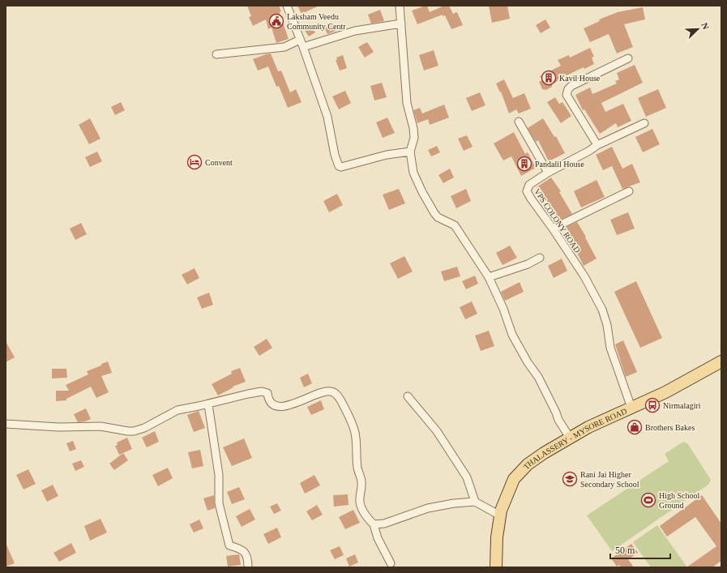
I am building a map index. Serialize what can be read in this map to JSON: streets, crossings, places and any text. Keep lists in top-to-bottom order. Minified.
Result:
{"streets":{"main road":["THALASSERY - MYSORE ROAD"],"street":["VPS COLONY ROAD"]},"crossings":[["VPS COLONY ROAD","THALASSERY - MYSORE ROAD"]],"places":{"public building":["Laksham Veedu Community Centr"],"building":["Kavil House","Pandalil House"],"hotel":["Convent"],"bus stop":["Nirmalagiri"],"shop":["Brothers Bakes"],"school or university":["Rani Jai Higher Secondary School"],"sports":["High School Ground"]},"scale_bar":"50 m","north":"top right"}
